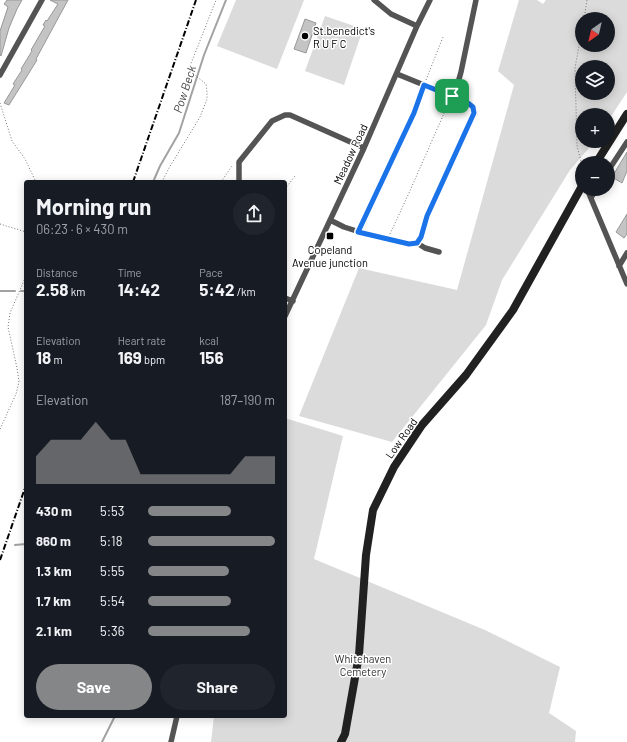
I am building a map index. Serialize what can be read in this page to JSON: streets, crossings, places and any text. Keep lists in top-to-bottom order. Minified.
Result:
{"streets":{"main road":["Low Road"],"street":["Meadow Road"]},"water":["Pow Beck"],"parks":["Whitehaven Cemetery"],"places":{"other":["St.benedict's R U F C"],"transit":["Copeland Avenue junction"]},"north":"bottom left","page":{"map_buttons":["+","−"],"heading":["Morning run","06:23 · 6 × 430 m"],"stats":[["Distance","2.58 km"],["Time","14:42"],["Pace","5:42 /km"],["Elevation","18 m"],["Heart rate","169 bpm"],["kcal","156"]],"chart":["Elevation","187–190 m"],"list":[{"name":"430 m","note":"5:53"},{"name":"860 m","note":"5:18"},{"name":"1.3 km","note":"5:55"},{"name":"1.7 km","note":"5:54"},{"name":"2.1 km","note":"5:36"}],"buttons":["Save","Share"]}}
